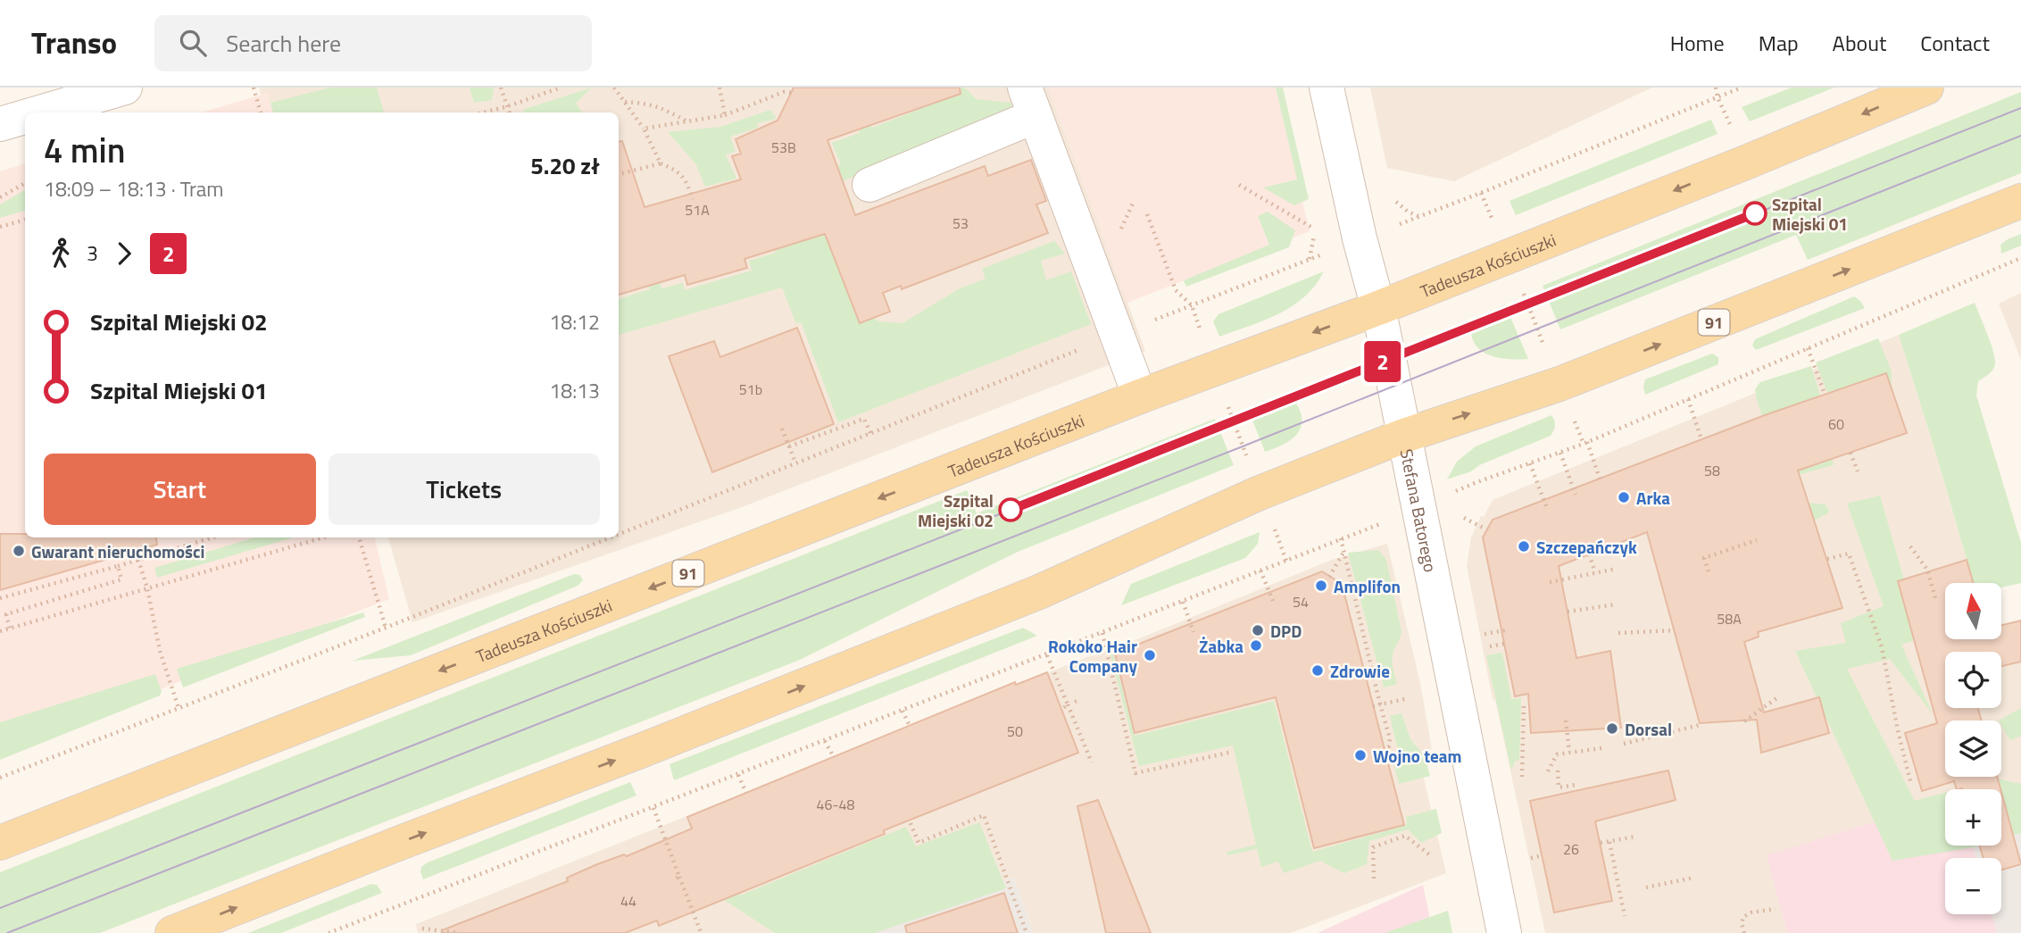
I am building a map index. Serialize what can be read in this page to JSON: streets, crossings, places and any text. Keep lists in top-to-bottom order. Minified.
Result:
{"streets":{"main road":["Tadeusza Kościuszki","91"],"street":["Stefana Batorego"]},"crossings":[["Tadeusza Kościuszki","Stefana Batorego"],["91","Stefana Batorego"]],"places":["Szpital Miejski 01","Arka","Szpital Miejski 02","Szczepańczyk","Gwarant nieruchomości","Amplifon","DPD","Żabka","Rokoko Hair Company","Zdrowie","Dorsal","Wojno team"],"lines":["tram line 2"],"house_numbers":["53B","51A","53","51b","60","58","54","58A","50","46-48","26","44"],"north":"top","page":{"header":"Transo","search":"Search here","nav":["Home","Map","About","Contact"],"on_map":"2","heading":["4 min","18:09 – 18:13 · Tram","5.20 zł"],"legs":["3","2"],"list":[{"name":"Szpital Miejski 02","value":"18:12"},{"name":"Szpital Miejski 01","value":"18:13"}],"buttons":["Start","Tickets"],"map_buttons":["+","−"]}}
